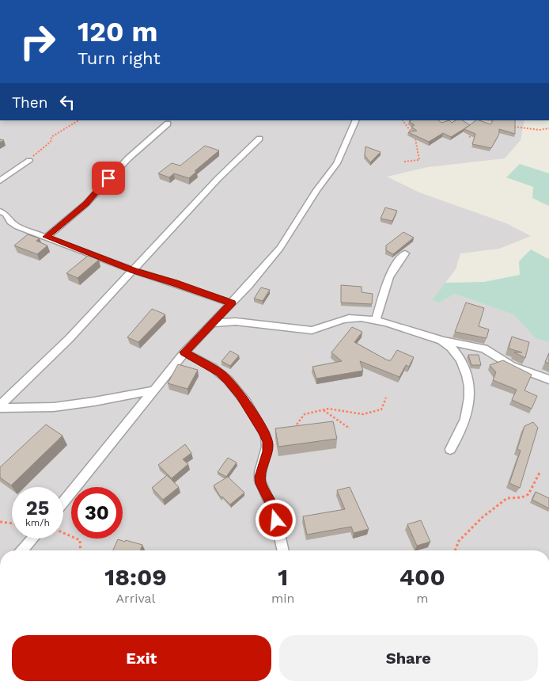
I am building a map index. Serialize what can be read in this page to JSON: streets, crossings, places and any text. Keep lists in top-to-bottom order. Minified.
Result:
{"page":{"turn":["120 m","Turn right"],"then":"Then","speed":"25 km/h","limit":"30","eta":["18:09","Arrival","1","min","400","m"],"buttons":["Exit","Share"]}}
